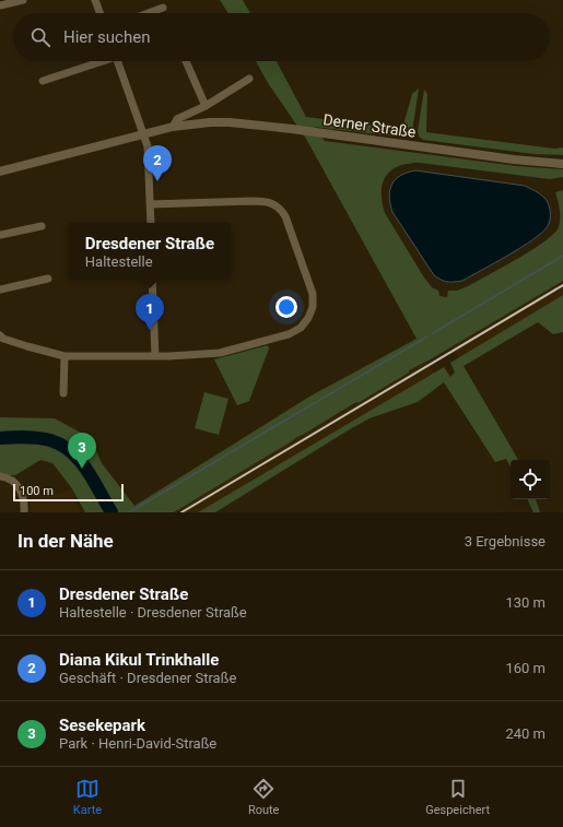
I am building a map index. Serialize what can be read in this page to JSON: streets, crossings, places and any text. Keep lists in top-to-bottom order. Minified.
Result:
{"streets":{"street":["Derner Straße"]},"scale_bar":"100 m","page":{"search":"Hier suchen","pins":["2","1","3"],"popup":["Dresdener Straße","Haltestelle"],"scale":"100 m","heading":["In der Nähe","3 Ergebnisse"],"list":[{"mark":"1","name":"Dresdener Straße","note":"Haltestelle · Dresdener Straße","value":"130 m"},{"mark":"2","name":"Diana Kikul Trinkhalle","note":"Geschäft · Dresdener Straße","value":"160 m"},{"mark":"3","name":"Sesekepark","note":"Park · Henri-David-Straße","value":"240 m"}],"nav":["Karte","Route","Gespeichert"]}}
